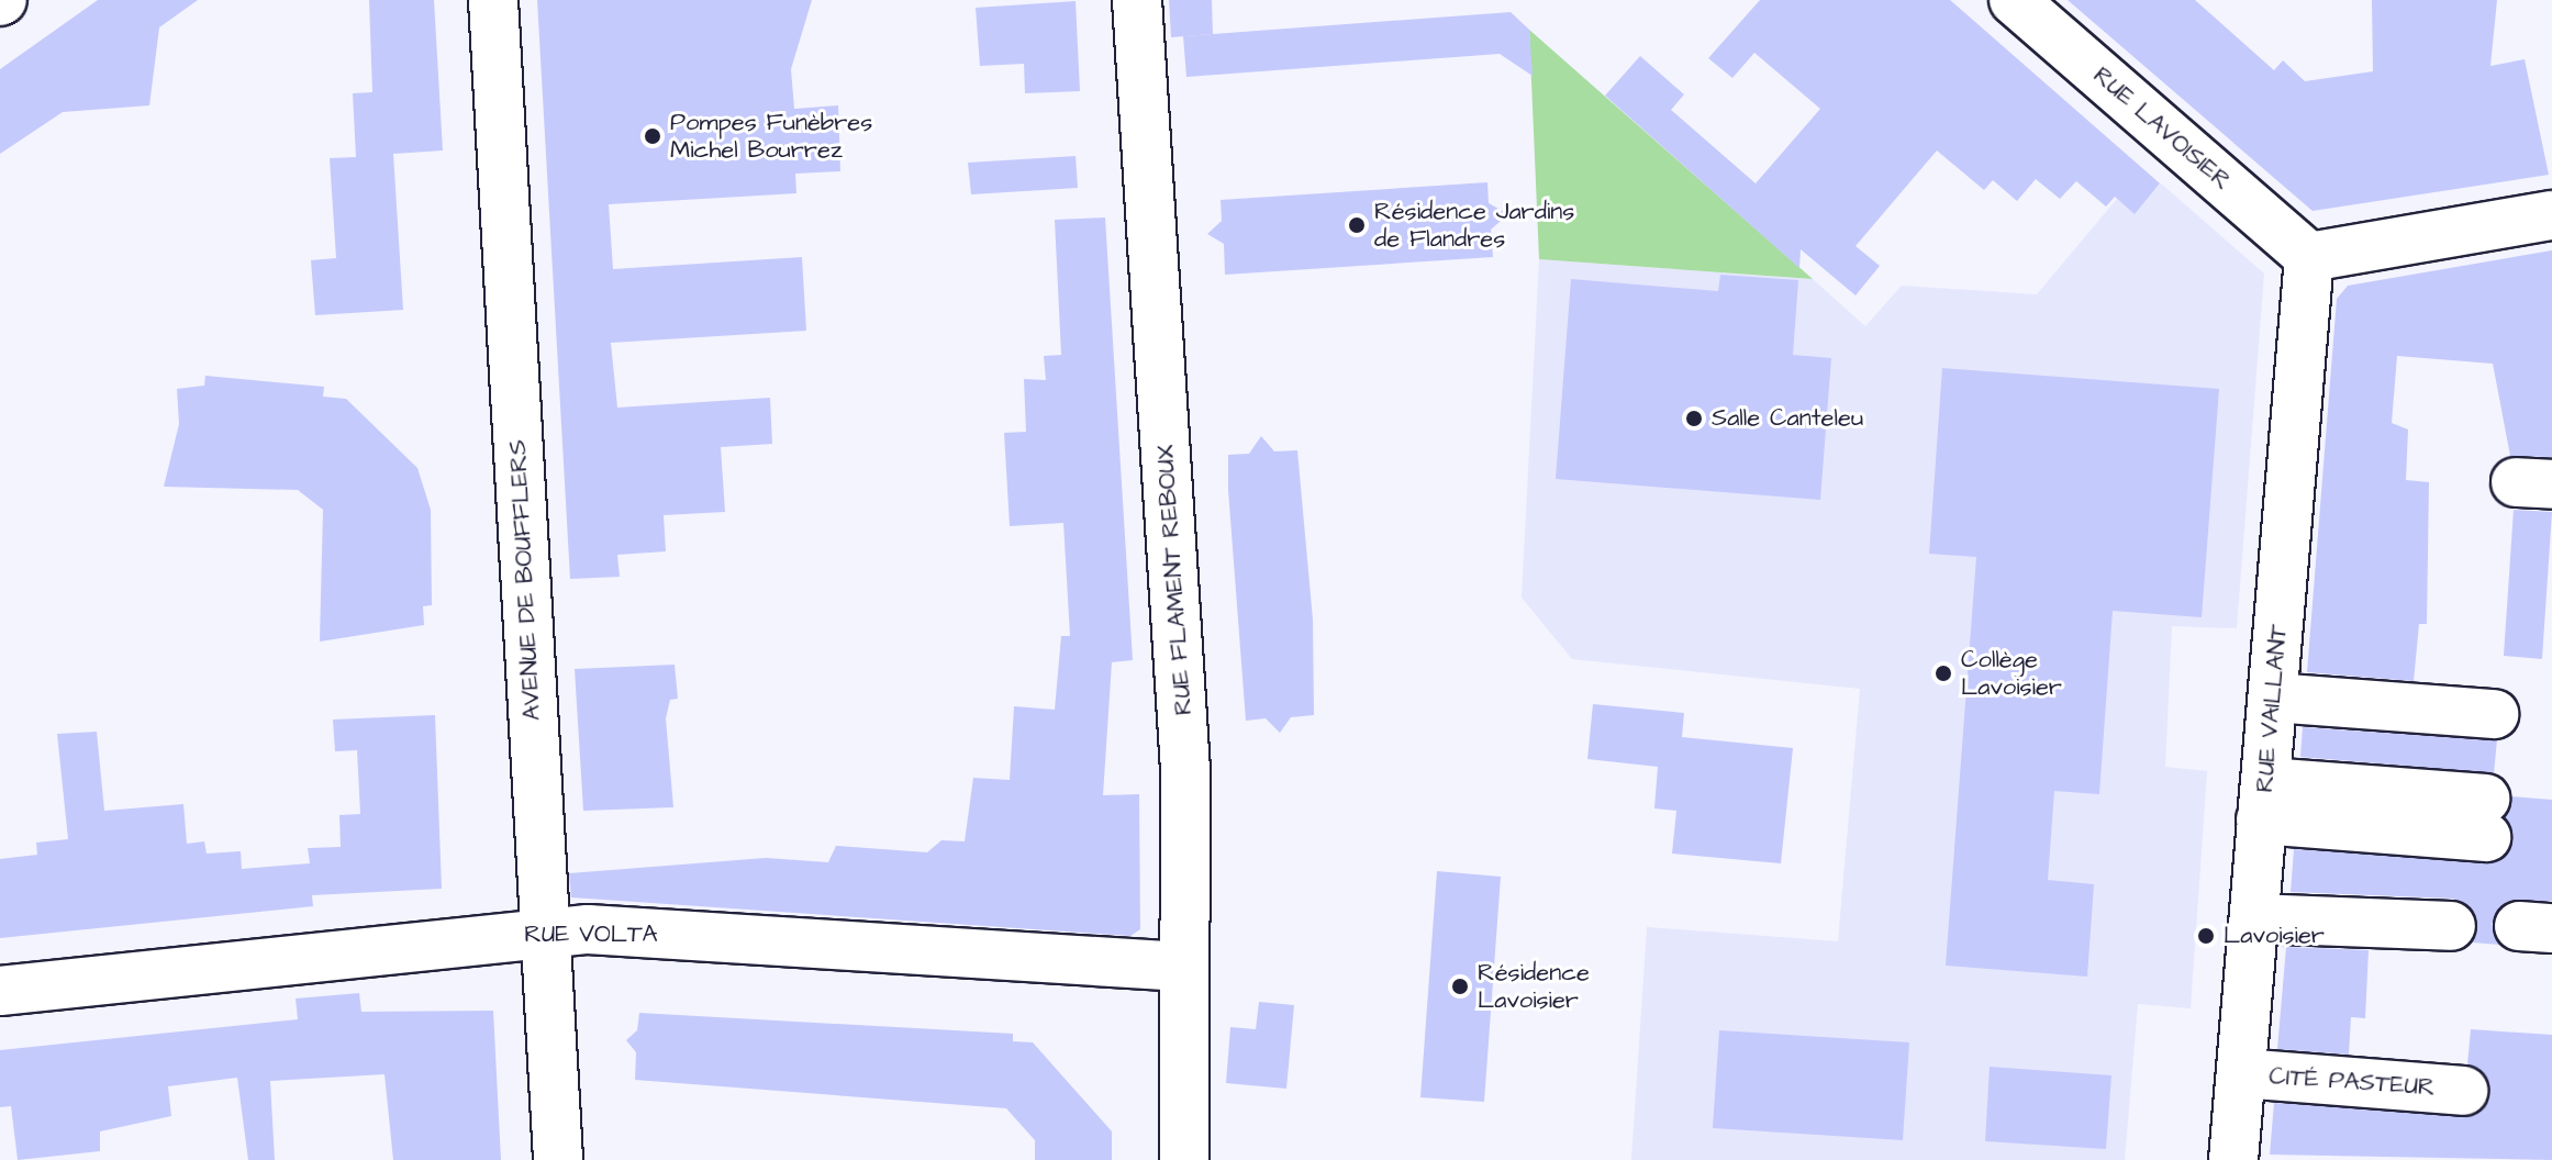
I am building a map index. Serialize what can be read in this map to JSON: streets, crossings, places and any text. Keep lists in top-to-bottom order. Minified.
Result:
{"streets":{"street":["RUE LAVOISIER","AVENUE DE BOUFFLERS","RUE FLAMENT REBOUX","RUE VAILLANT","RUE VOLTA","CITÉ PASTEUR"]},"crossings":[["RUE LAVOISIER","RUE VAILLANT"],["AVENUE DE BOUFFLERS","RUE VOLTA"],["RUE FLAMENT REBOUX","RUE VOLTA"],["RUE VAILLANT","CITÉ PASTEUR"]],"places":["Pompes Funèbres Michel Bourrez","Résidence Jardins de Flandres","Salle Canteleu","Collège Lavoisier","Lavoisier","Résidence Lavoisier"]}
